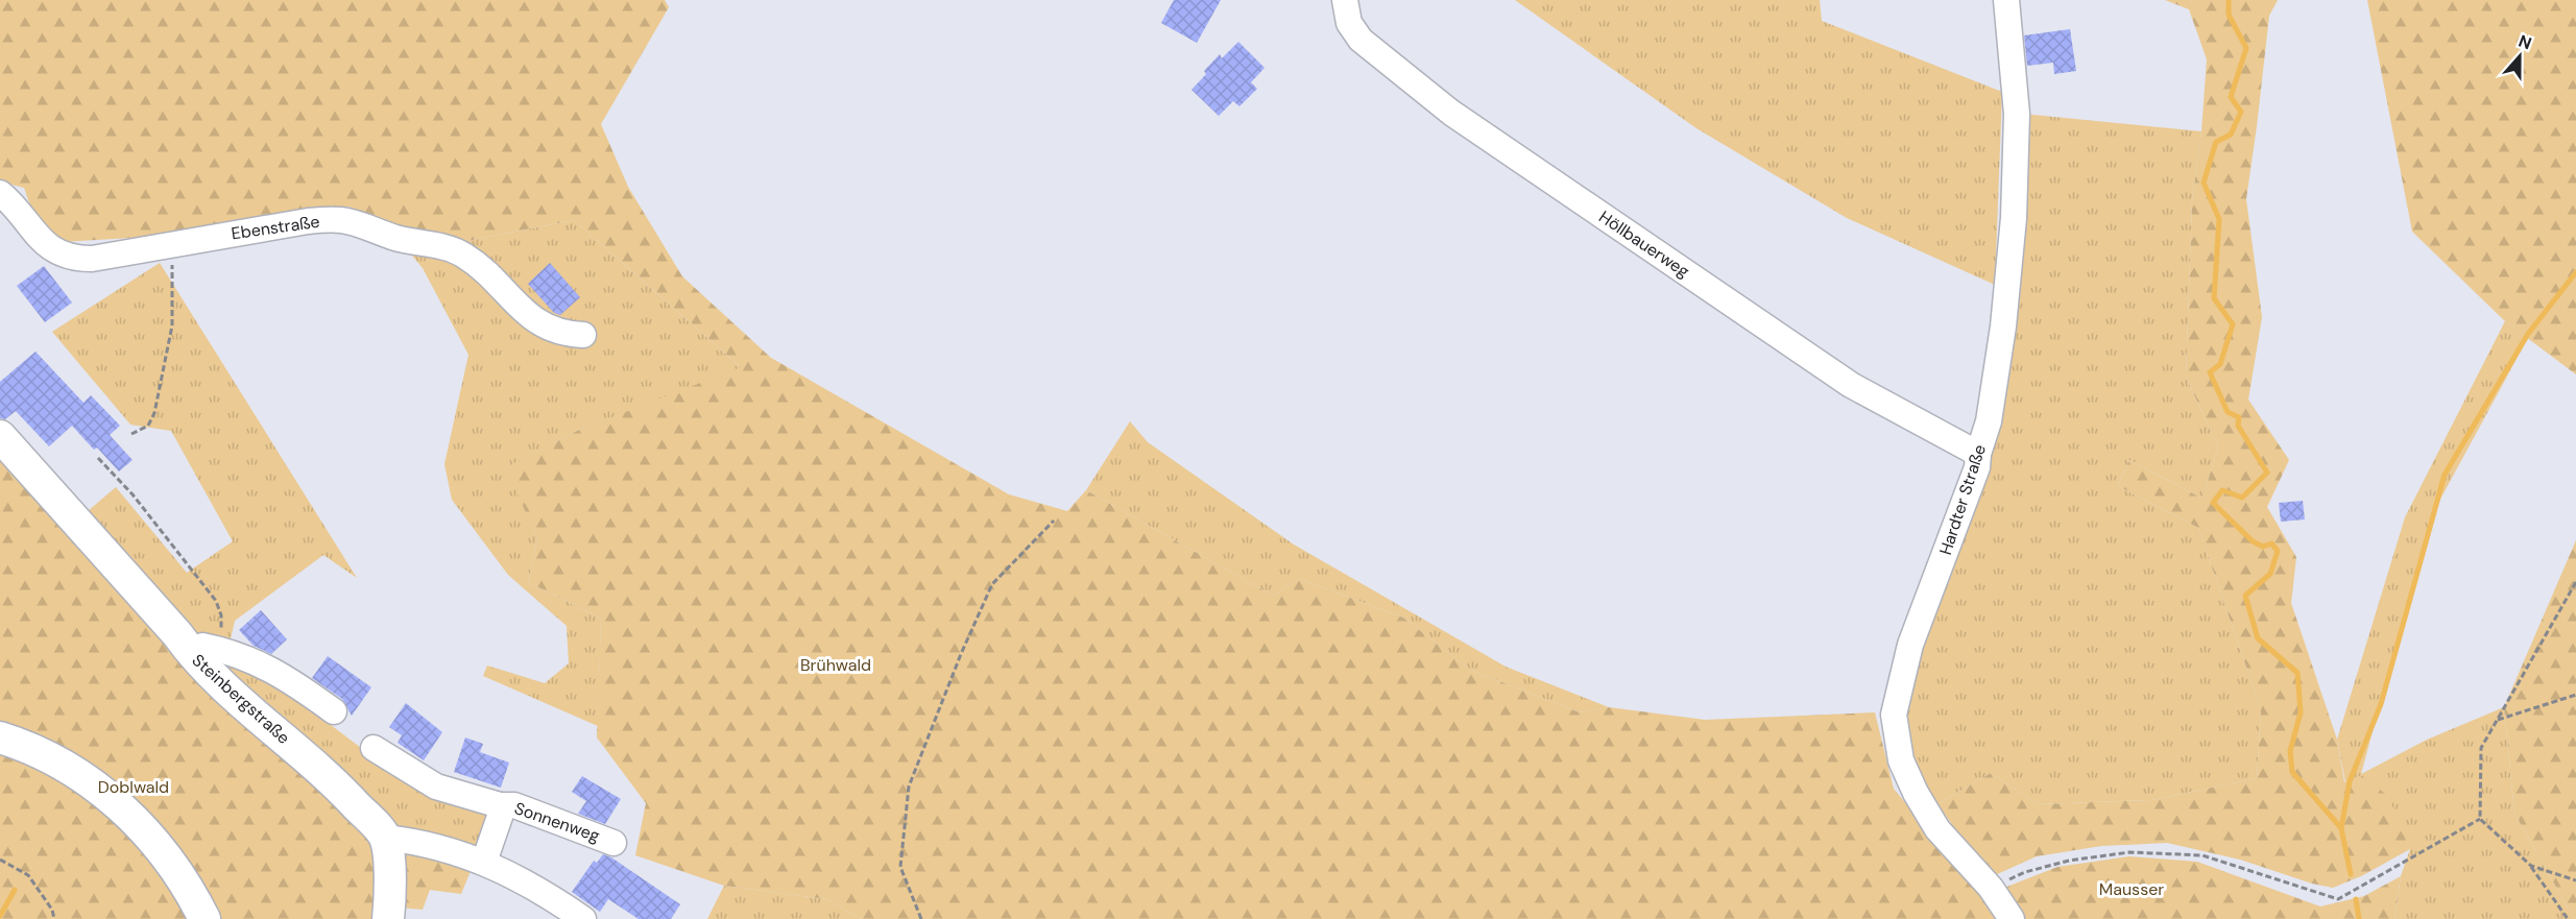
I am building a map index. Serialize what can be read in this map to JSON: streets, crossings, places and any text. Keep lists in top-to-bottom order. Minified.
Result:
{"streets":{"main road":["Steinbergstraße"],"street":["Ebenstraße","Höllbauerweg","Hardter Straße","Sonnenweg"]},"crossings":[["Höllbauerweg","Hardter Straße"]],"parks":["Brühwald","Doblwald","Mausser"],"north":"top"}
